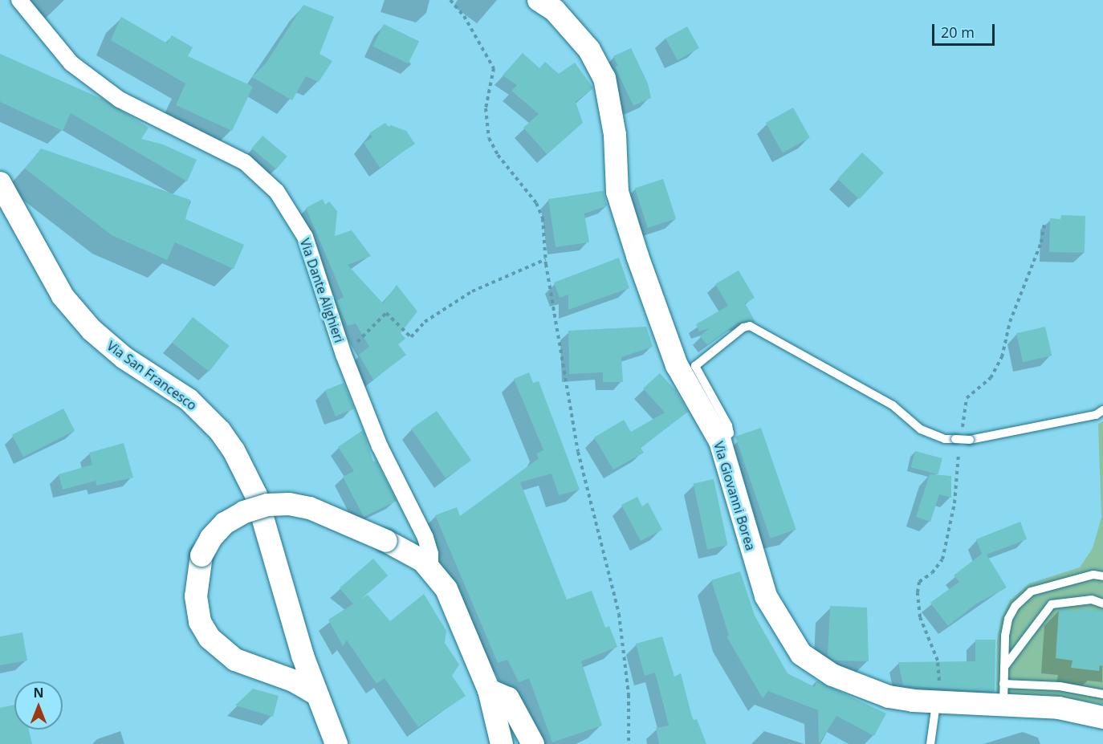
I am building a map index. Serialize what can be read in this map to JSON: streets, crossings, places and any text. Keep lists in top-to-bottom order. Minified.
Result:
{"streets":{"street":["Via Dante Alighieri","Via San Francesco","Via Giovanni Borea"]},"scale_bar":"20 m","north":"top"}
